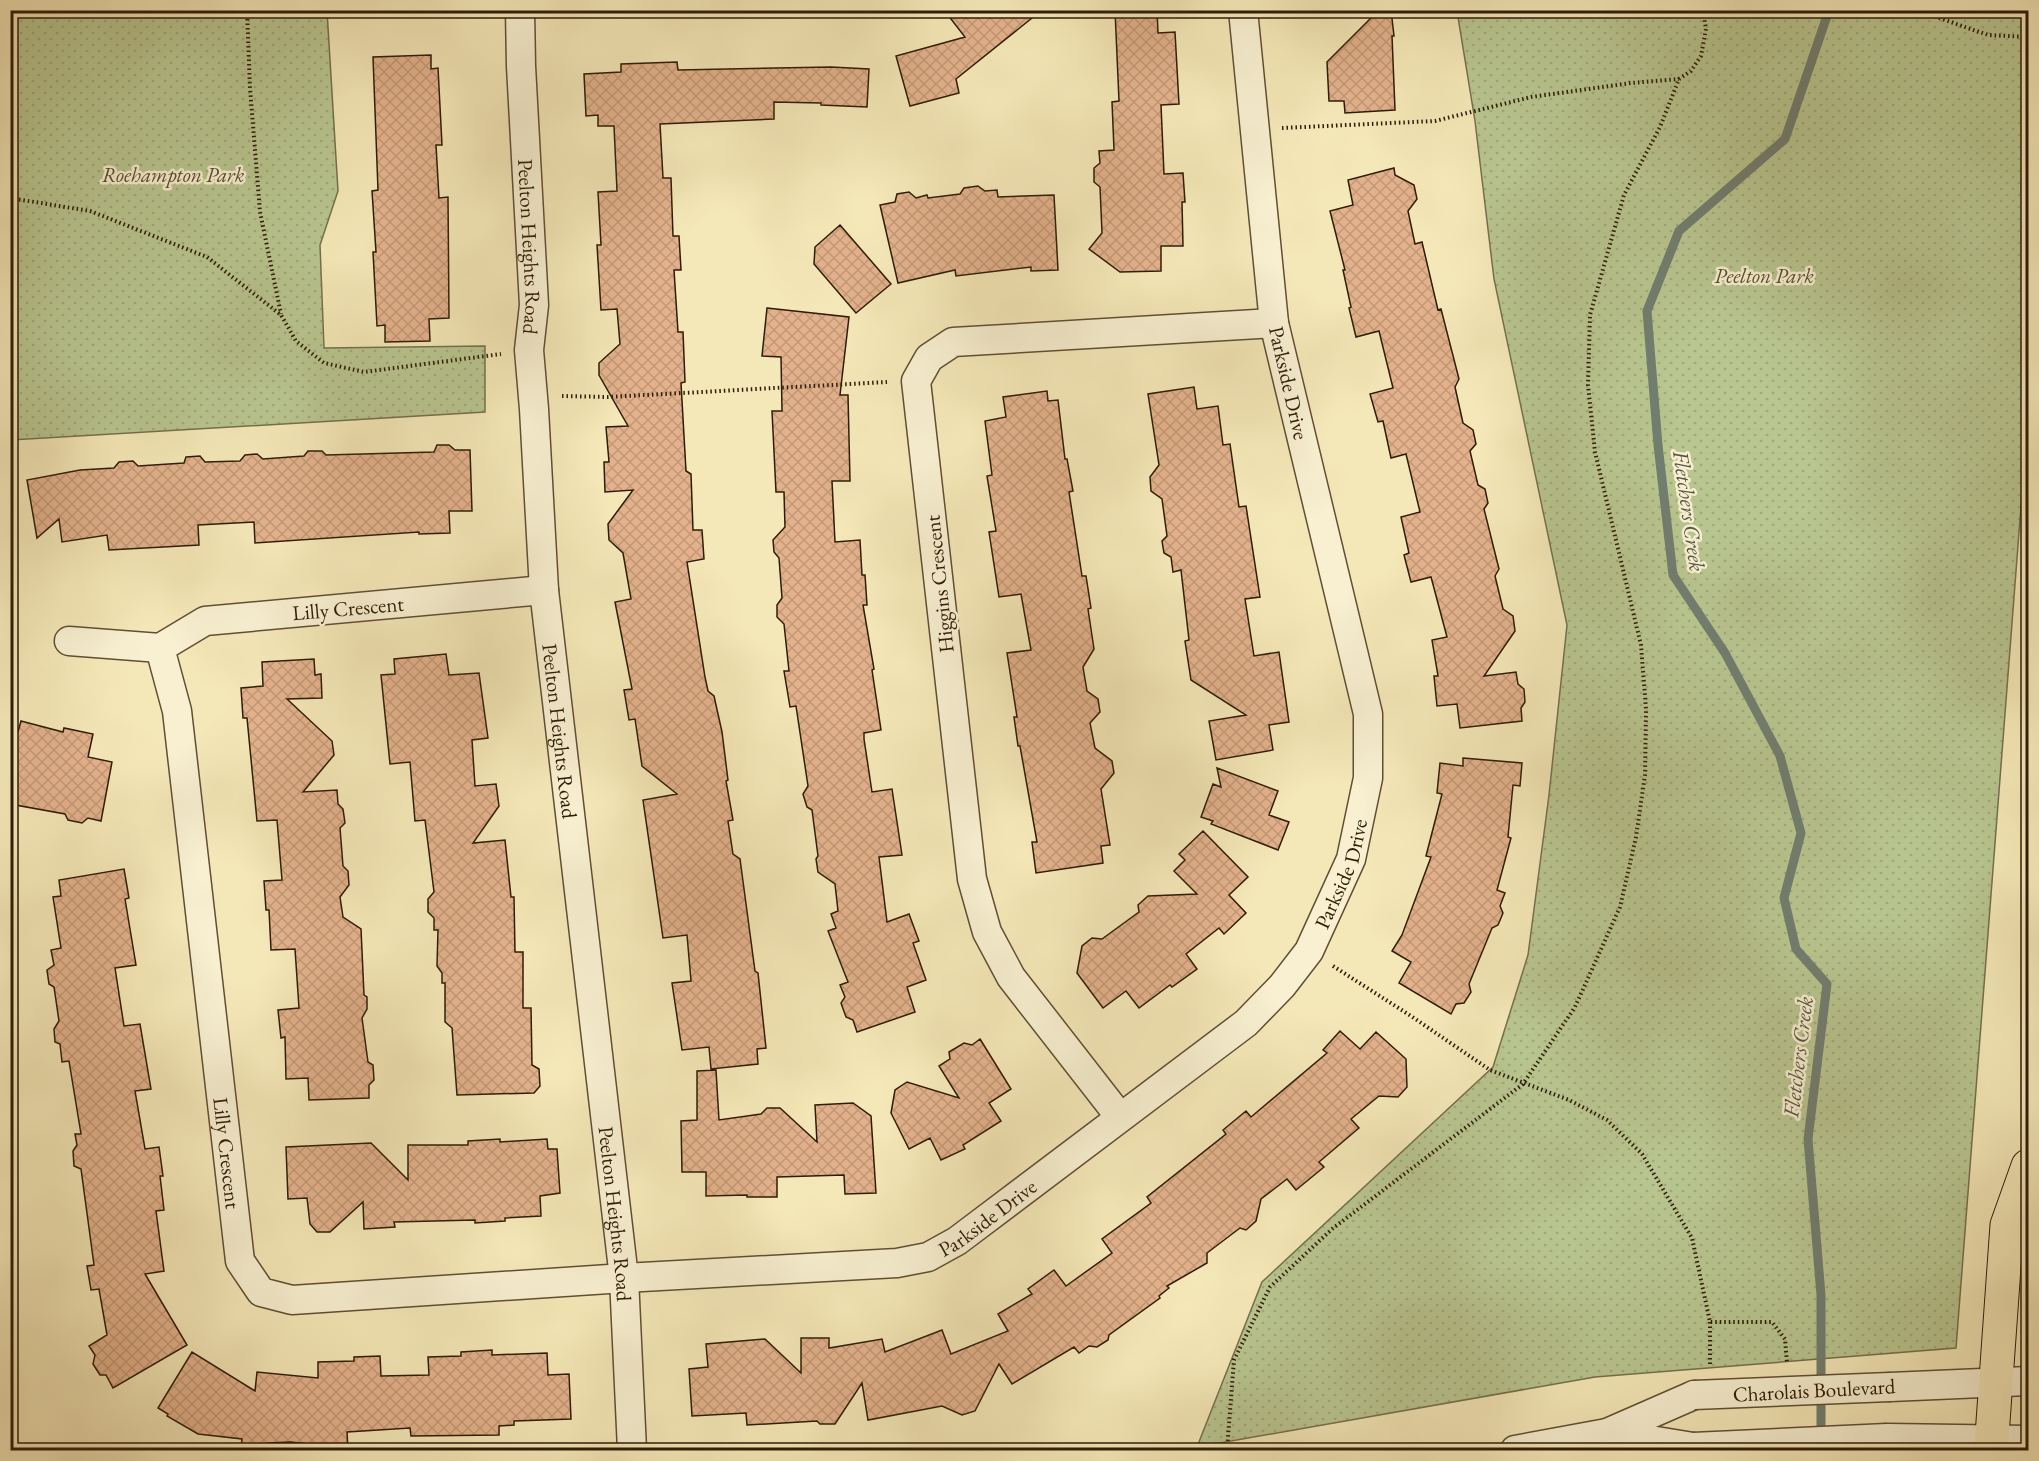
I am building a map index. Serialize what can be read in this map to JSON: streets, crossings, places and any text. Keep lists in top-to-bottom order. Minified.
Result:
{"streets":{"street":["Peelton Heights Road","Parkside Drive","Higgins Crescent","Lilly Crescent","Charolais Boulevard"]},"crossings":[["Peelton Heights Road","Parkside Drive"],["Peelton Heights Road","Lilly Crescent"],["Parkside Drive","Higgins Crescent"],["Parkside Drive","Lilly Crescent"]],"water":["Fletchers Creek"],"parks":["Roehampton Park","Peelton Park"]}
